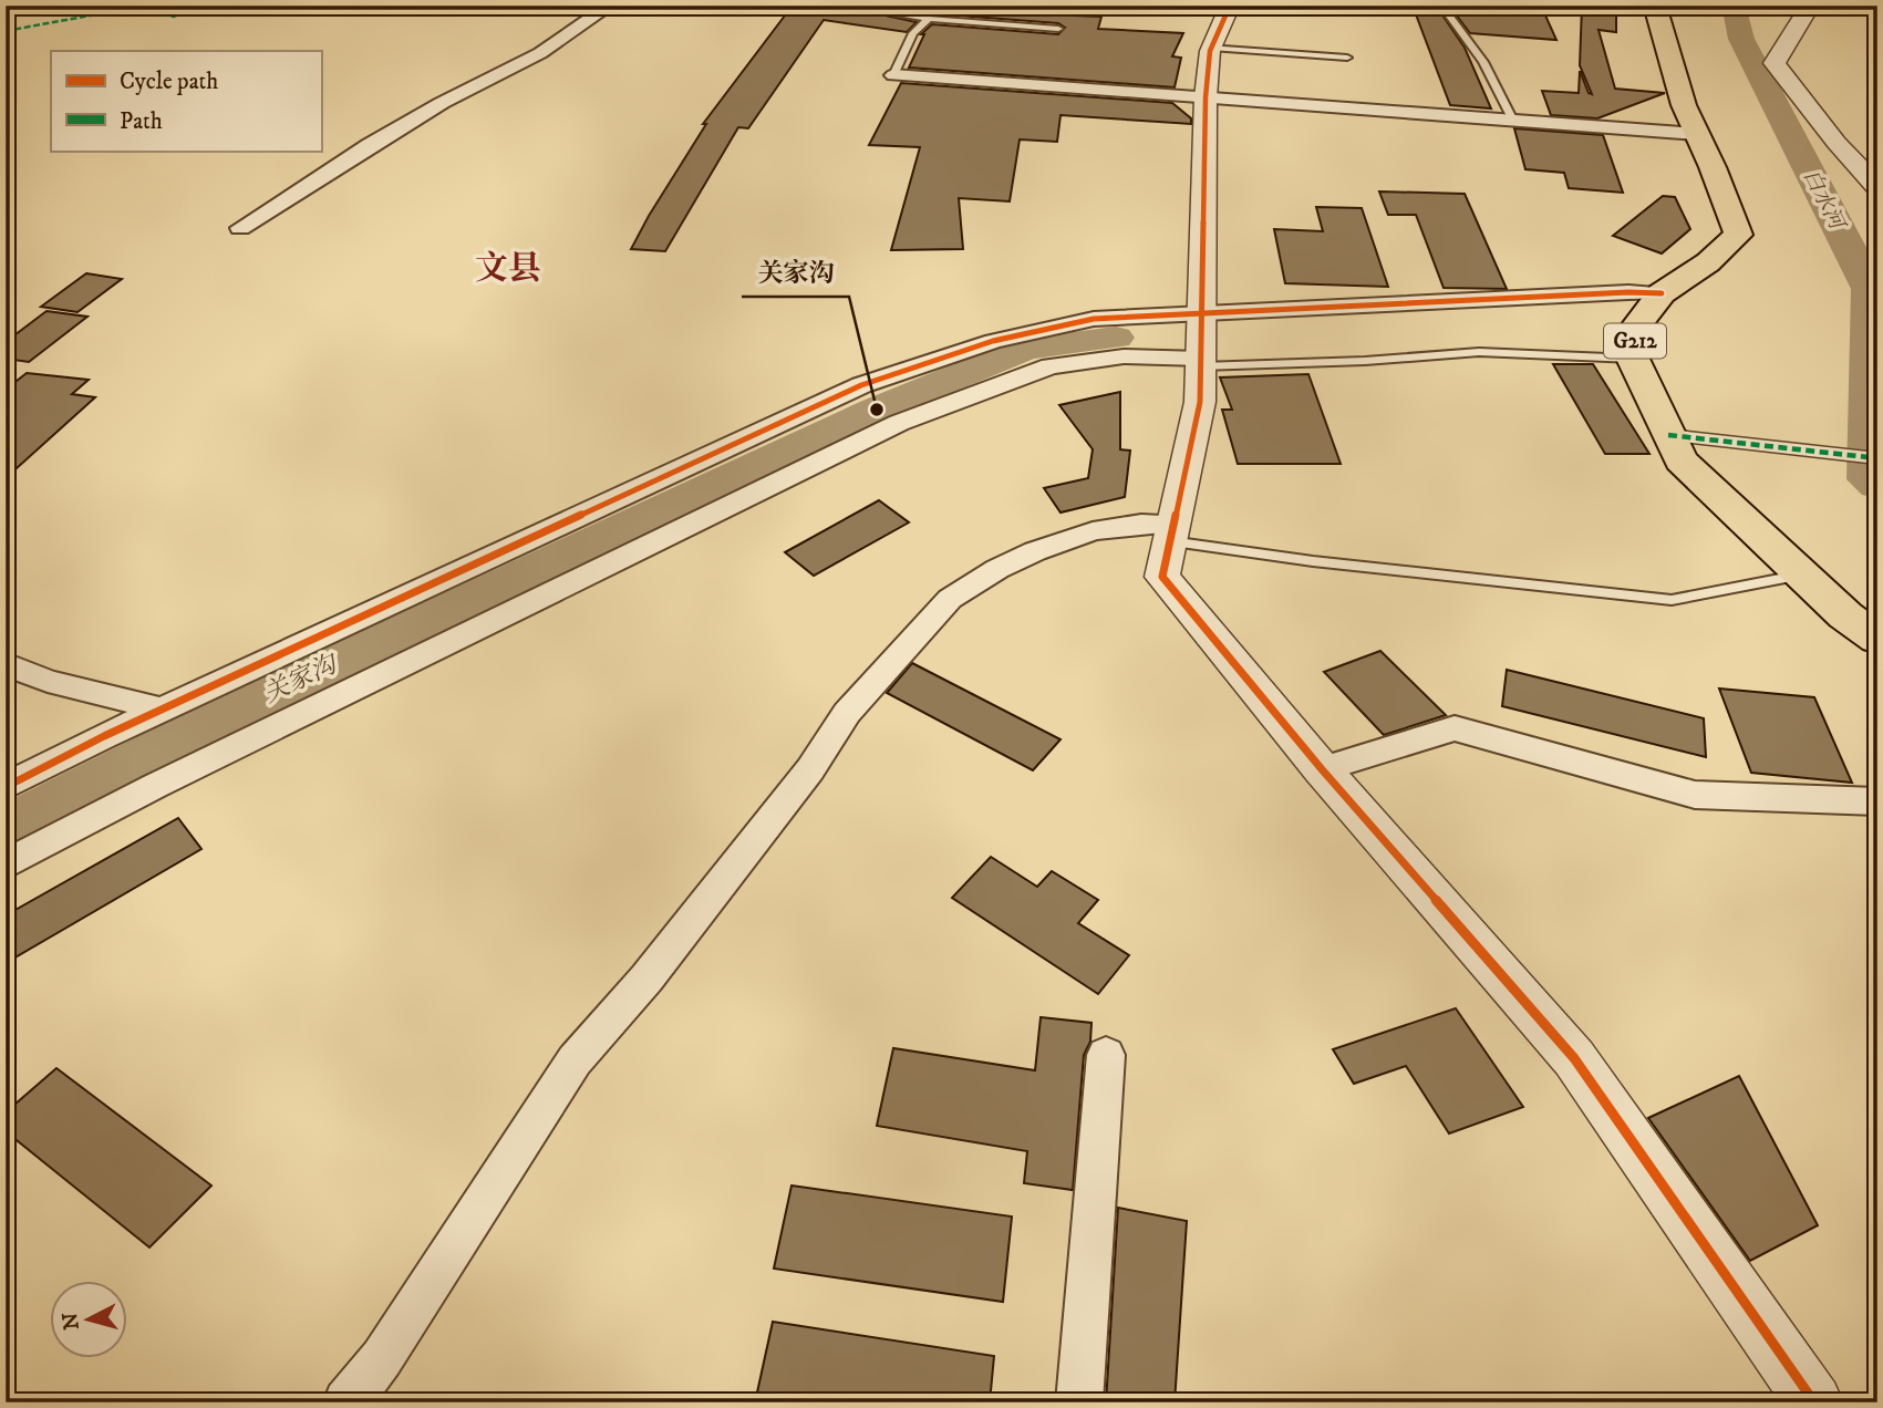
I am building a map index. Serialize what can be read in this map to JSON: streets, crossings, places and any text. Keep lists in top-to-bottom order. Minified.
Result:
{"streets":{"highway":["G212"]},"districts":["文县"],"water":["白水河","关家沟"],"places":["关家沟"],"legend":["Cycle path","Path"],"north":"left"}
